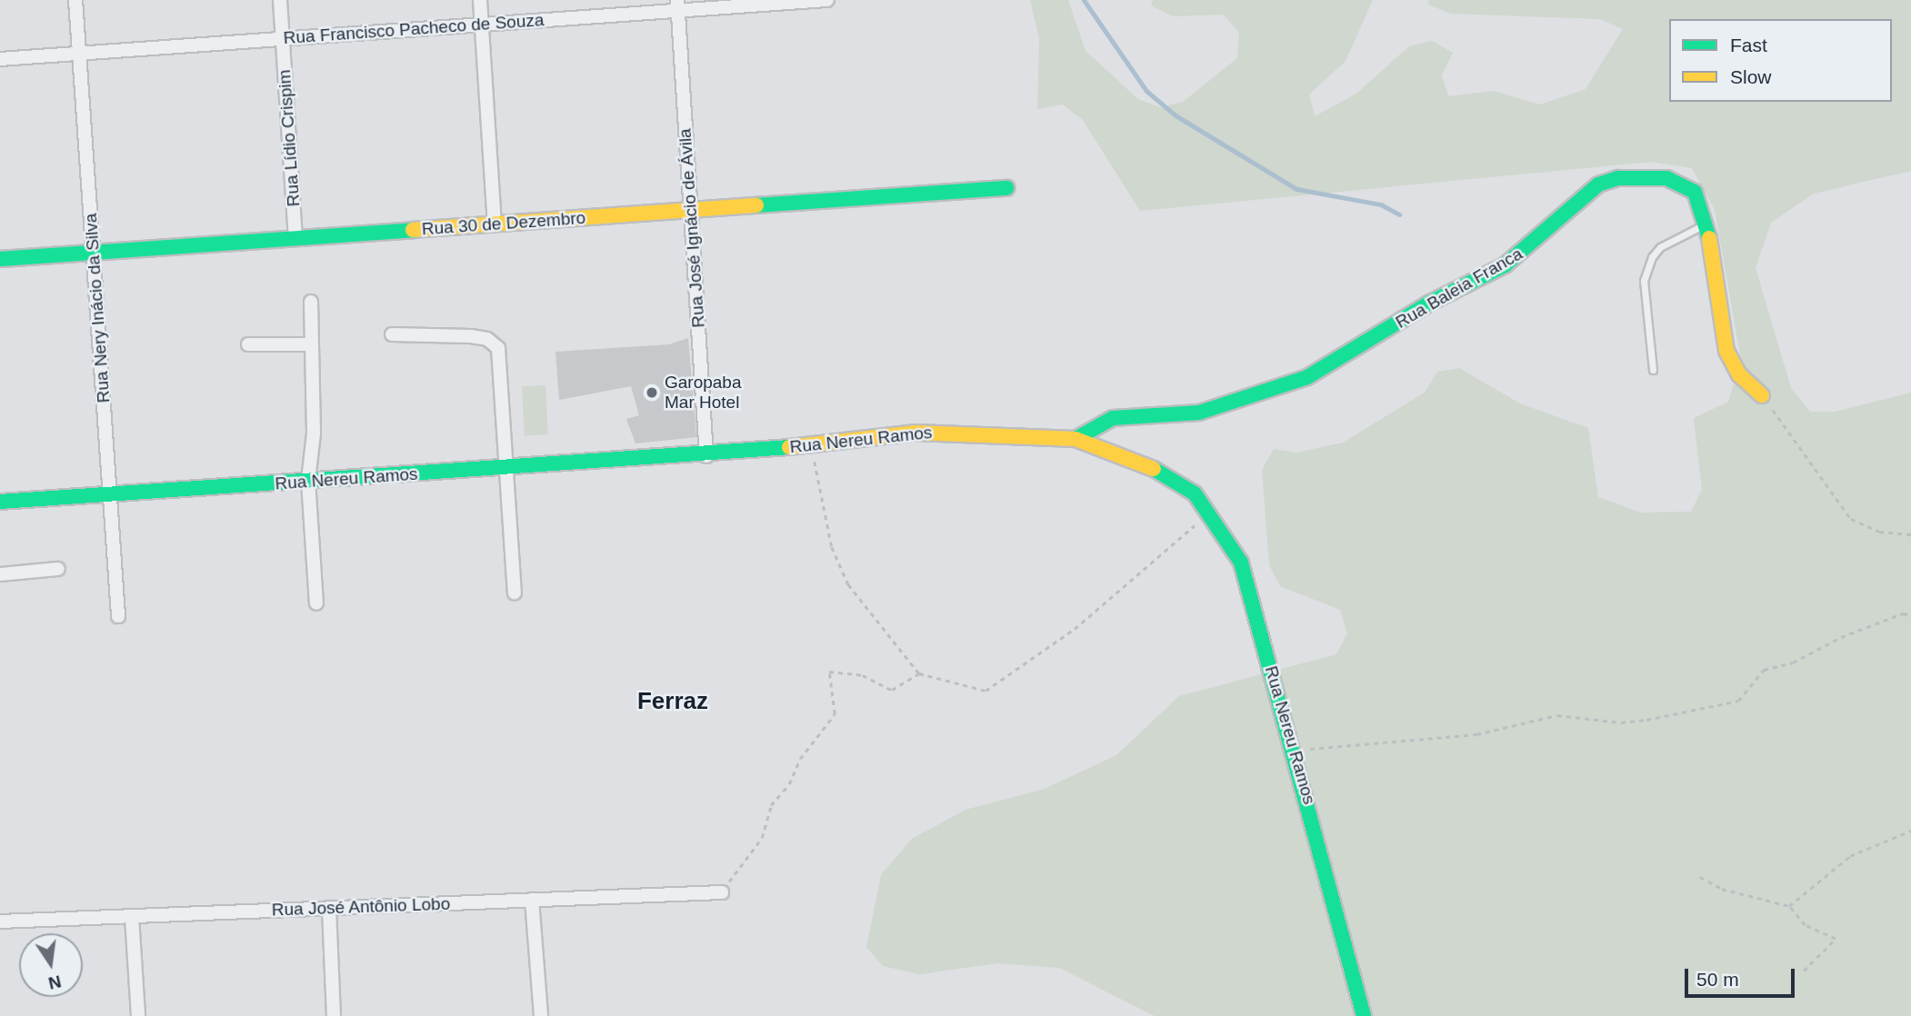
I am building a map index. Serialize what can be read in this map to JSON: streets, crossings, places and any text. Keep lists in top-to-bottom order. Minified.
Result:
{"streets":{"street":["Rua Francisco Pacheco de Souza","Rua Lídio Crispim","Rua 30 de Dezembro","Rua José Ignácio de Ávila","Rua Baleia Franca","Rua Nery Inácio da Silva","Rua Nereu Ramos","Rua José Antônio Lobo"]},"crossings":[["Rua Francisco Pacheco de Souza","Rua Lídio Crispim"],["Rua Francisco Pacheco de Souza","Rua José Ignácio de Ávila"],["Rua Francisco Pacheco de Souza","Rua Nery Inácio da Silva"],["Rua Lídio Crispim","Rua 30 de Dezembro"],["Rua 30 de Dezembro","Rua José Ignácio de Ávila"],["Rua 30 de Dezembro","Rua Nery Inácio da Silva"],["Rua José Ignácio de Ávila","Rua Nereu Ramos"],["Rua Baleia Franca","Rua Nereu Ramos"],["Rua Nery Inácio da Silva","Rua Nereu Ramos"]],"districts":["Ferraz"],"places":["Garopaba Mar Hotel"],"legend":["Fast","Slow"],"scale_bar":"50 m","north":"bottom"}
